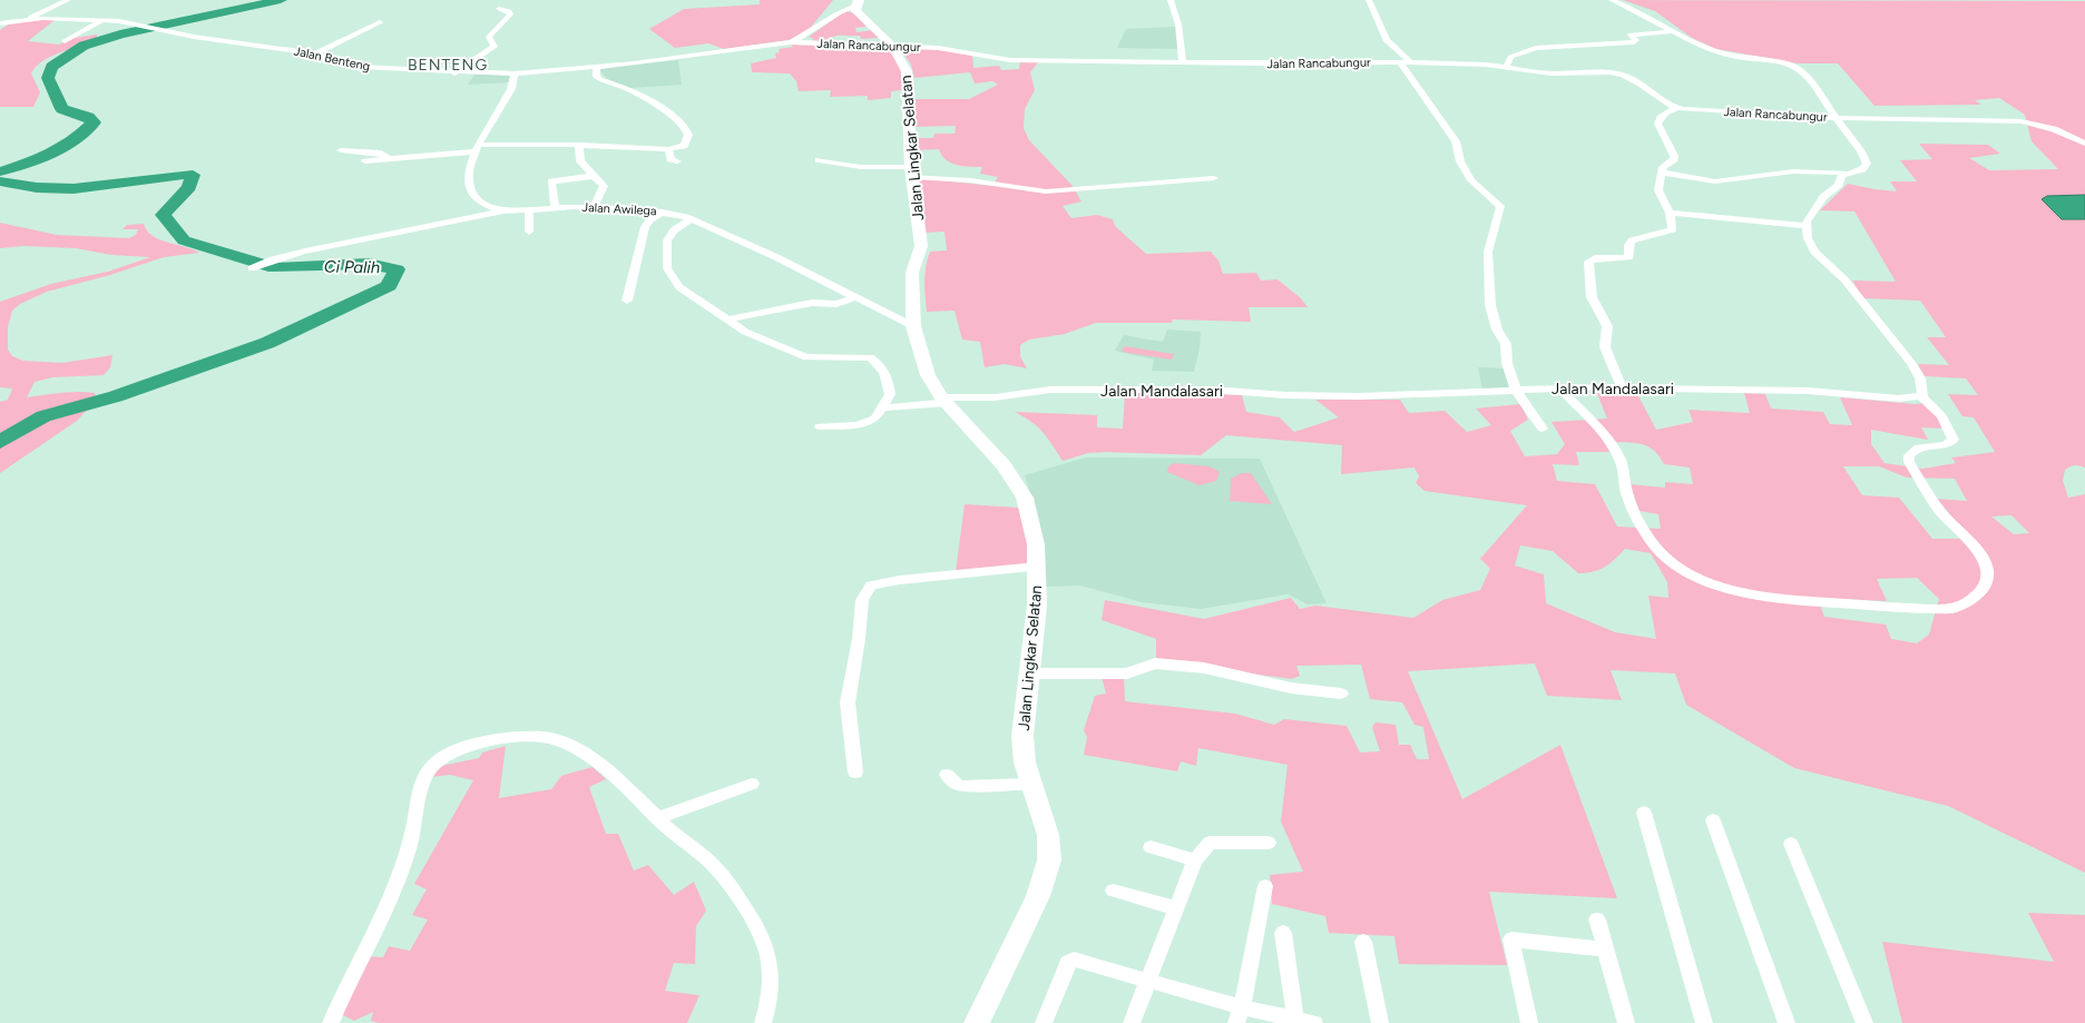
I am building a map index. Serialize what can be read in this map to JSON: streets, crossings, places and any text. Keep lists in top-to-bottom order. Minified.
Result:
{"streets":{"street":["Jalan Rancabungur","Jalan Benteng","Jalan Lingkar Selatan","Jalan Awilega","Jalan Mandalasari"]},"crossings":[["Jalan Rancabungur","Jalan Benteng"],["Jalan Rancabungur","Jalan Lingkar Selatan"],["Jalan Benteng","Jalan Lingkar Selatan"],["Jalan Benteng","Jalan Awilega"],["Jalan Lingkar Selatan","Jalan Awilega"],["Jalan Lingkar Selatan","Jalan Mandalasari"]],"districts":["BENTENG"],"water":["Ci Palih"]}
